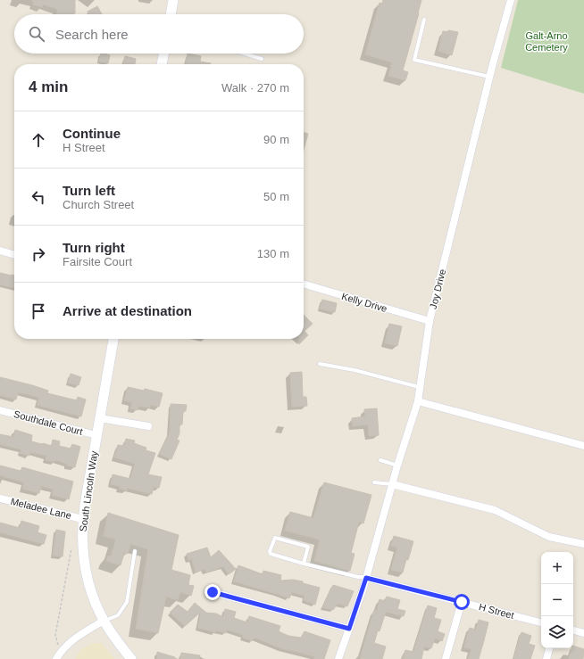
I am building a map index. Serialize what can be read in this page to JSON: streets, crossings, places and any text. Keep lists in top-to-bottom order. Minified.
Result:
{"streets":{"main road":["South Lincoln Way"],"street":["Joy Drive","Kelly Drive","Southdale Court","Meladee Lane","H Street"]},"crossings":[["Joy Drive","Kelly Drive"],["Joy Drive","H Street"],["Southdale Court","South Lincoln Way"],["South Lincoln Way","Meladee Lane"]],"parks":["Galt-Arno Cemetery"],"page":{"search":"Search here","heading":["4 min","Walk · 270 m"],"list":[["Continue","H Street","90 m"],["Turn left","Church Street","50 m"],["Turn right","Fairsite Court","130 m"],"Arrive at destination"],"map_buttons":["+","−"]}}
